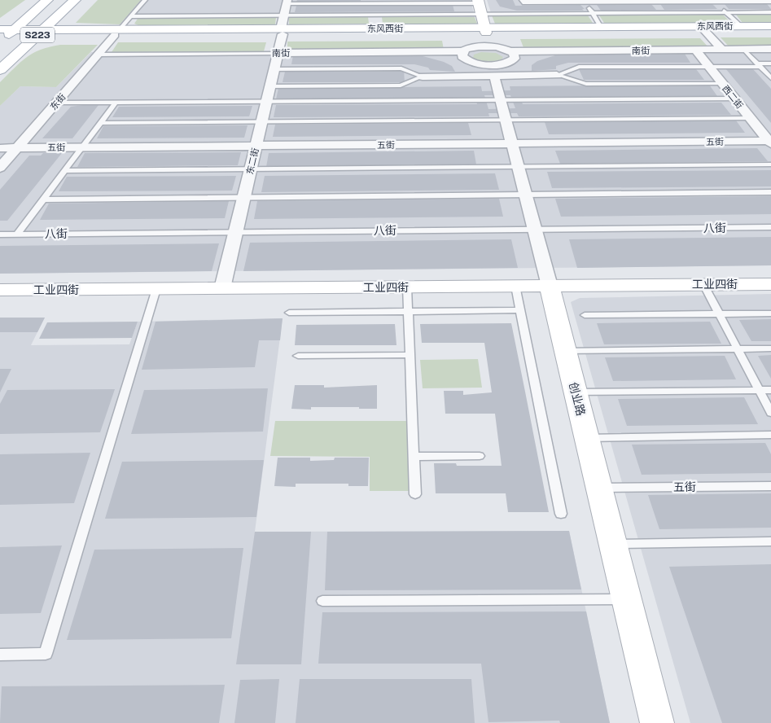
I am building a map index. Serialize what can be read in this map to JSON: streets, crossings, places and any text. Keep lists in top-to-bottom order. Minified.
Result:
{"streets":{"main road":["东风西街","S223","工业四街","创业路"],"street":["南街","西二街","东街","五街","东二街"],"lane":["八街"]},"crossings":[["东风西街","S223"],["东风西街","东街"],["东风西街","东二街"],["南街","西二街"],["南街","东街"],["南街","东二街"],["西二街","五街"],["东街","五街"],["五街","东二街"],["五街","创业路"],["东二街","八街"],["东二街","工业四街"],["八街","创业路"],["工业四街","创业路"]]}
